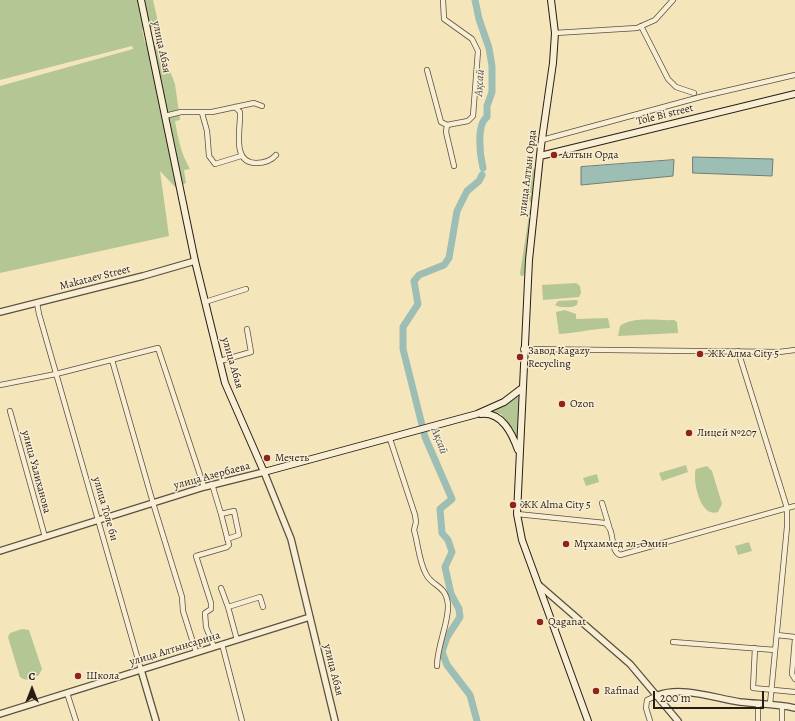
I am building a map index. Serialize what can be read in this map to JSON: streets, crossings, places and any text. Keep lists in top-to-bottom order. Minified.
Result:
{"streets":{"main road":["улица Абая","Tole Bi street","улица Алтын Орда","улица Азербаева"],"street":["Makataev Street","улица Уалиханова","улица Толе би","улица Алтынсарина"]},"crossings":[["улица Абая","Makataev Street"],["улица Абая","улица Азербаева"],["улица Абая","улица Алтынсарина"],["Tole Bi street","улица Алтын Орда"],["улица Алтын Орда","улица Азербаева"],["Makataev Street","улица Толе би"],["улица Уалиханова","улица Азербаева"],["улица Азербаева","улица Толе би"],["улица Толе би","улица Алтынсарина"]],"water":["Ақсай"],"places":["Алтын Орда","ЖК Алма City 5","Завод Kagazy Recycling","Ozon","Лицей №207","Мечеть","ЖК Alma City 5","Мұхаммед әл-Әмин","Qaganat","Школа","Rafinad"],"scale_bar":"200 m","north":"top"}
